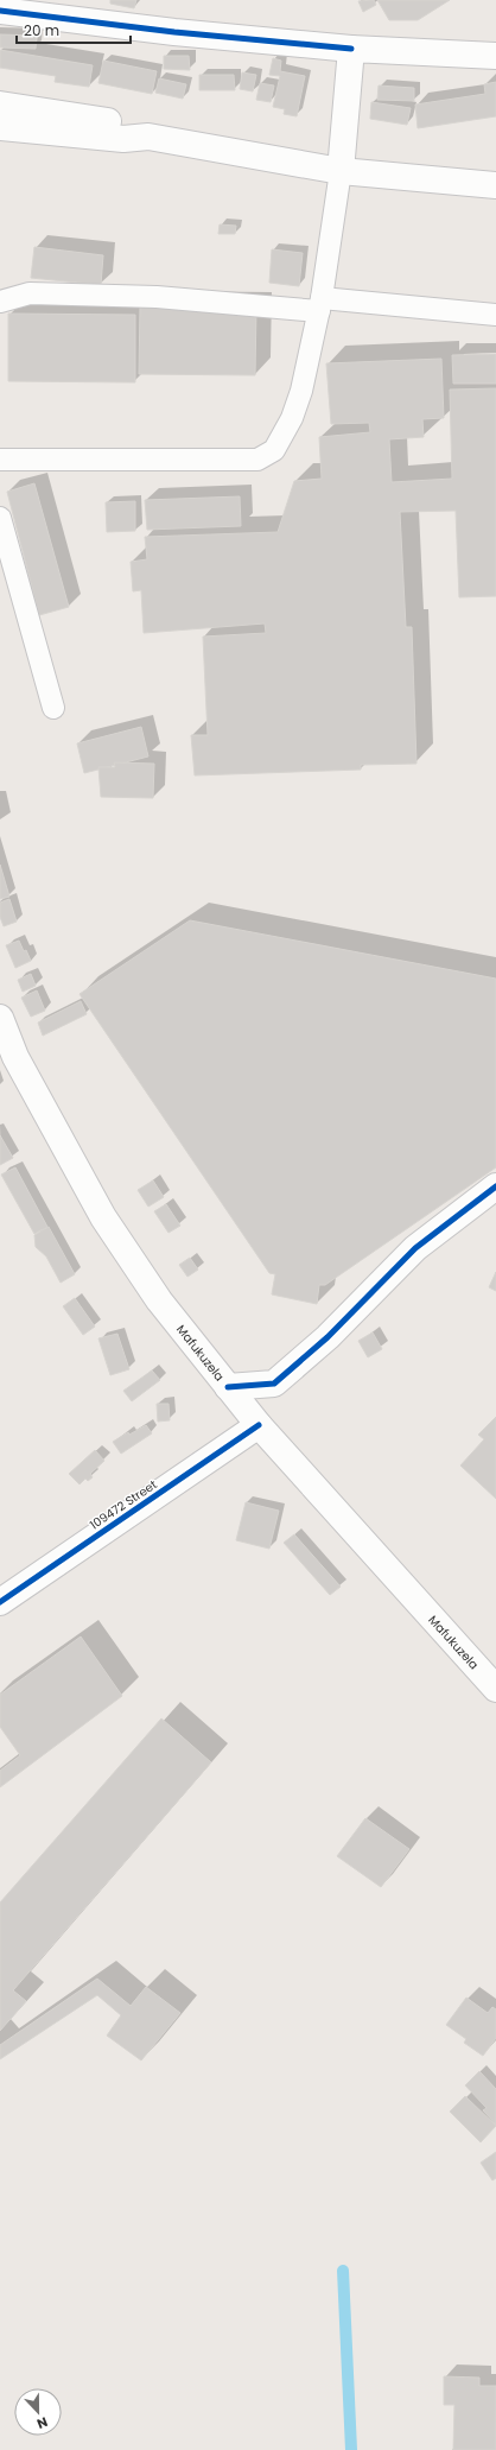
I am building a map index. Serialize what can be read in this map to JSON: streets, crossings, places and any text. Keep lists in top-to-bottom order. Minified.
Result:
{"streets":{"main road":["Mafukuzela","109472 Street"]},"crossings":[["Mafukuzela","109472 Street"]],"scale_bar":"20 m","north":"bottom"}
